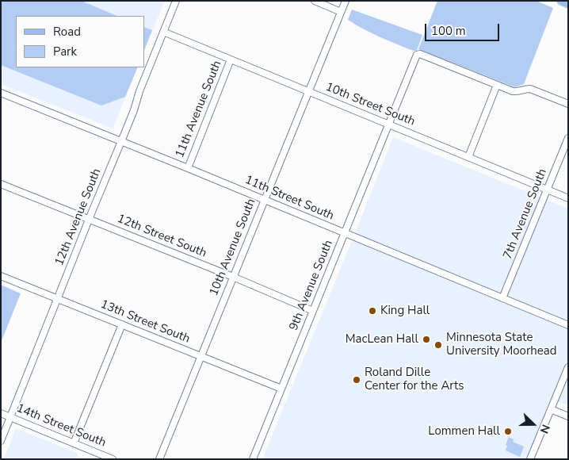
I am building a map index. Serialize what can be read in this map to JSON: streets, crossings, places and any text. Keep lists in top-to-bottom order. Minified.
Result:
{"streets":{"street":["10th Street South","11th Avenue South","11th Street South","7th Avenue South","12th Avenue South","12th Street South","10th Avenue South","9th Avenue South","13th Street South","14th Street South"]},"crossings":[["10th Street South","11th Avenue South"],["10th Street South","7th Avenue South"],["10th Street South","12th Avenue South"],["10th Street South","10th Avenue South"],["10th Street South","9th Avenue South"],["11th Avenue South","11th Street South"],["11th Street South","7th Avenue South"],["11th Street South","12th Avenue South"],["11th Street South","10th Avenue South"],["11th Street South","9th Avenue South"],["12th Avenue South","12th Street South"],["12th Avenue South","13th Street South"],["12th Avenue South","14th Street South"],["12th Street South","10th Avenue South"],["12th Street South","9th Avenue South"],["10th Avenue South","13th Street South"],["9th Avenue South","13th Street South"]],"places":["King Hall","MacLean Hall","Minnesota State University Moorhead","Roland Dille Center for the Arts","Lommen Hall"],"legend":["Road","Park"],"scale_bar":"100 m","north":"right"}
